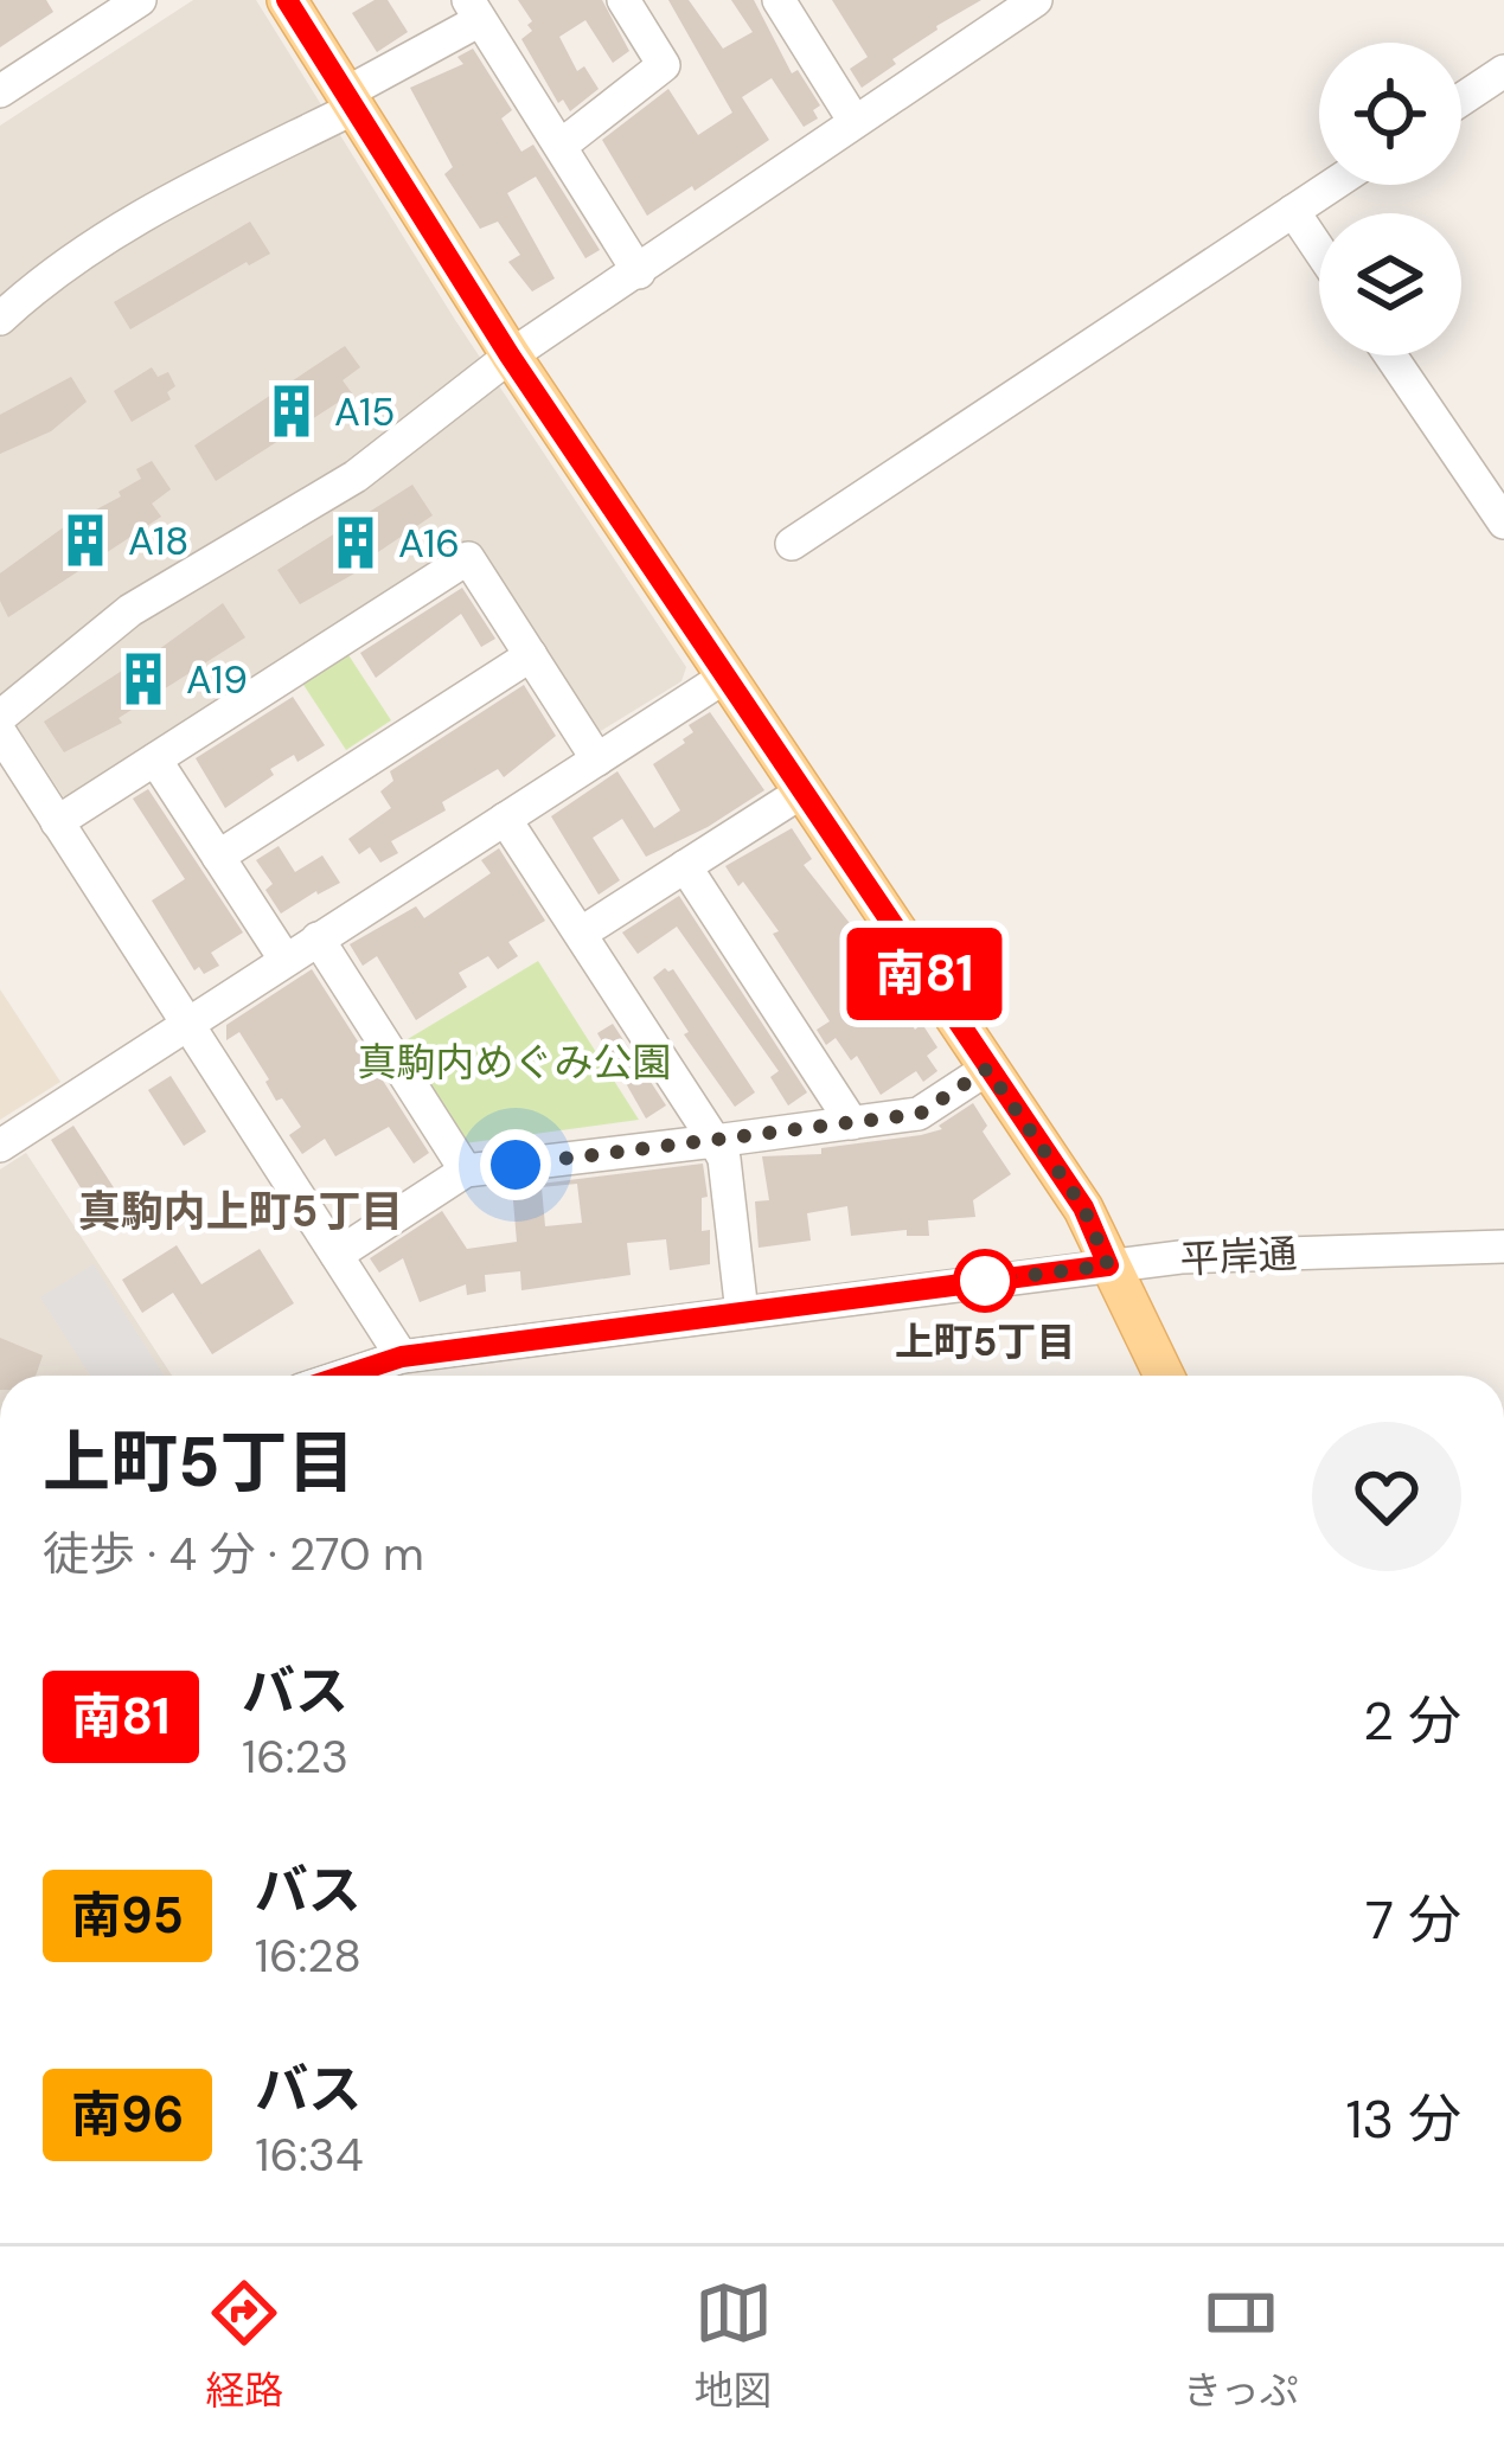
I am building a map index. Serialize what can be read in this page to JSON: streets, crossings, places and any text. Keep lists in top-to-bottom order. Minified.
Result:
{"streets":{"street":["平岸通"]},"districts":["真駒内上町5丁目"],"parks":["真駒内めぐみ公園"],"places":{"building":["A15","A18","A16","A19"],"other":["上町5丁目"]},"lines":["bus line 南81"],"page":{"on_map":"南81","heading":["上町5丁目","徒歩 · 4 分 · 270 m"],"list":[{"mark":"南81","name":"バス","note":"16:23","value":"2 分"},{"mark":"南95","name":"バス","note":"16:28","value":"7 分"},{"mark":"南96","name":"バス","note":"16:34","value":"13 分"}],"tabs":["経路","地図","きっぷ"]}}
